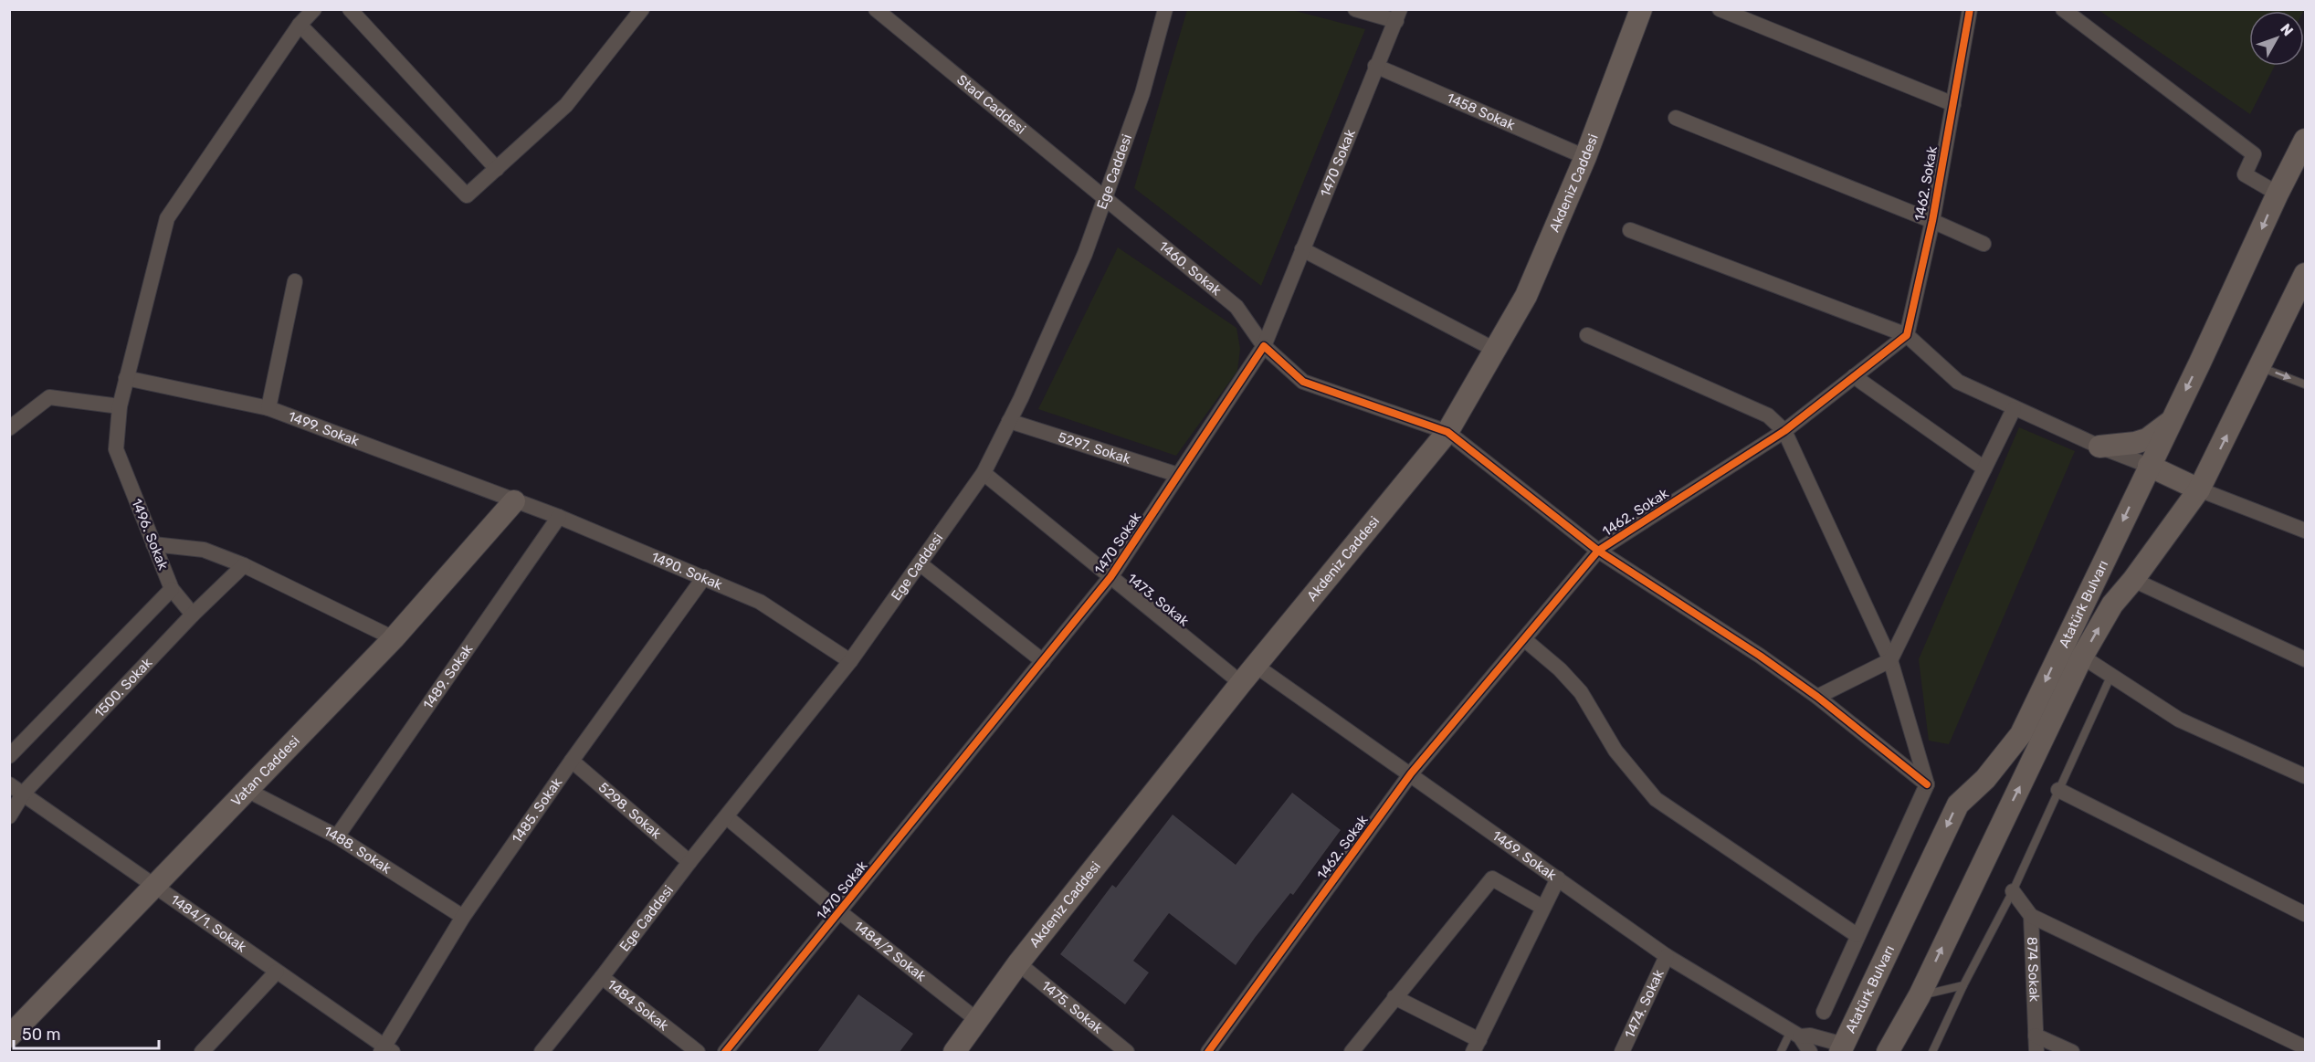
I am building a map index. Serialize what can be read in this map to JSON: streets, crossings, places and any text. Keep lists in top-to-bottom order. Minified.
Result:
{"streets":{"main road":["Akdeniz Caddesi","Atatürk Bulvarı","Vatan Caddesi"],"street":["Stad Caddesi","1458 Sokak","1470 Sokak","Ege Caddesi","1462. Sokak","1460. Sokak","1499. Sokak","5297. Sokak","1496. Sokak","1490. Sokak","1473. Sokak","1489. Sokak","1500. Sokak","1485. Sokak","5298. Sokak","1488. Sokak","1469. Sokak","1484/1. Sokak","1484/2 Sokak","874 Sokak","1484 Sokak","1474. Sokak","1475. Sokak"]},"crossings":[["Stad Caddesi","Ege Caddesi"],["Stad Caddesi","1460. Sokak"],["1458 Sokak","1470 Sokak"],["1458 Sokak","Akdeniz Caddesi"],["1470 Sokak","1460. Sokak"],["1470 Sokak","5297. Sokak"],["1470 Sokak","1473. Sokak"],["1470 Sokak","1484/2 Sokak"],["Ege Caddesi","1460. Sokak"],["Ege Caddesi","5297. Sokak"],["Ege Caddesi","1490. Sokak"],["Ege Caddesi","1473. Sokak"],["Ege Caddesi","5298. Sokak"],["Ege Caddesi","1484/2 Sokak"],["Ege Caddesi","1484 Sokak"],["Akdeniz Caddesi","1473. Sokak"],["Akdeniz Caddesi","1469. Sokak"],["Akdeniz Caddesi","1484/2 Sokak"],["Akdeniz Caddesi","1475. Sokak"],["1462. Sokak","1469. Sokak"],["1499. Sokak","1490. Sokak"],["1499. Sokak","Vatan Caddesi"],["1496. Sokak","1500. Sokak"],["1490. Sokak","1489. Sokak"],["1490. Sokak","Vatan Caddesi"],["1490. Sokak","1485. Sokak"],["Atatürk Bulvarı","1469. Sokak"],["1489. Sokak","1488. Sokak"],["1500. Sokak","1484/1. Sokak"],["Vatan Caddesi","1488. Sokak"],["Vatan Caddesi","1484/1. Sokak"],["1485. Sokak","5298. Sokak"],["1485. Sokak","1488. Sokak"],["1485. Sokak","1484/1. Sokak"],["1469. Sokak","1474. Sokak"]],"scale_bar":"50 m","north":"top right"}
